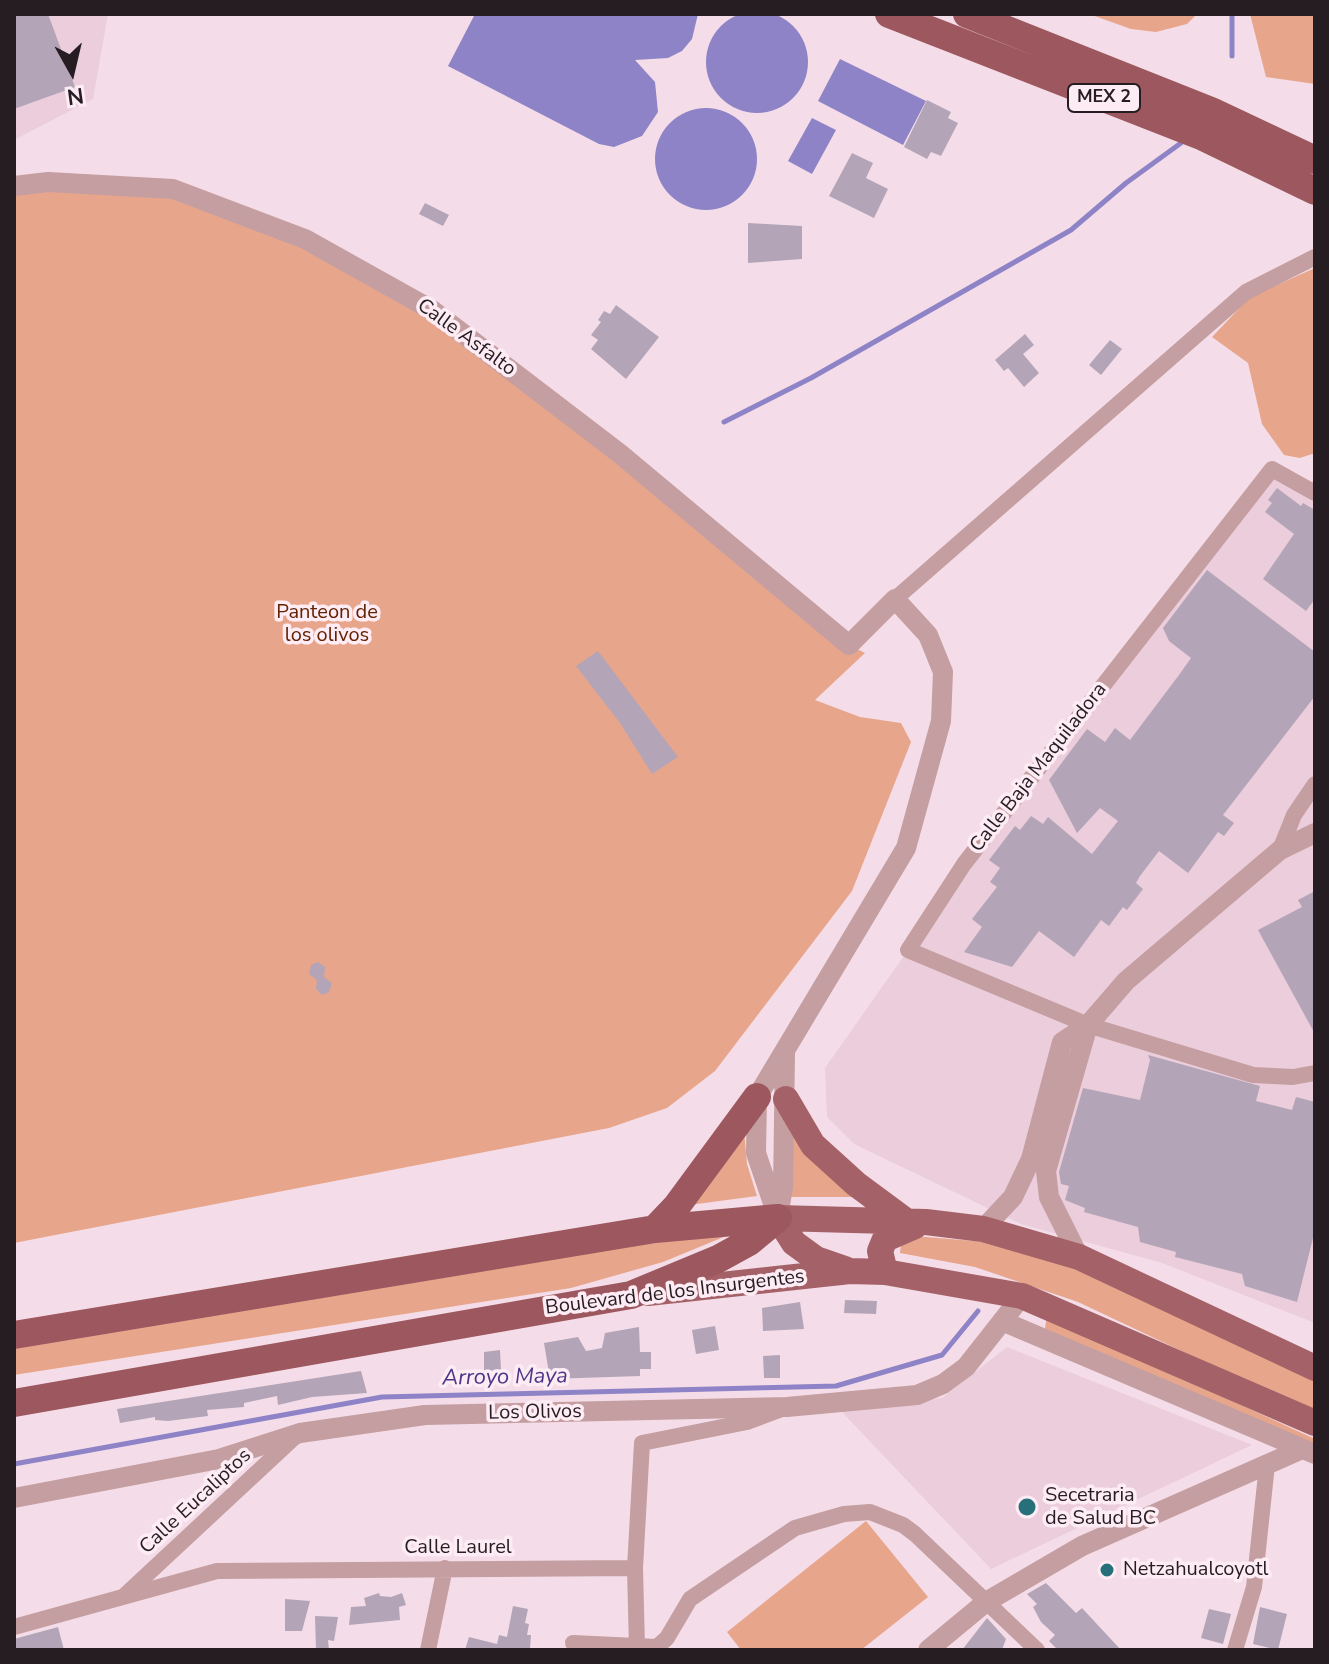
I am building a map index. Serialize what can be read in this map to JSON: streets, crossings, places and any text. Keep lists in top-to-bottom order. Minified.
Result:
{"streets":{"highway":["MEX 2","Boulevard de los Insurgentes"],"street":["Calle Asfalto","Calle Baja Maquiladora","Los Olivos","Calle Eucaliptos","Calle Laurel"]},"crossings":[["Boulevard de los Insurgentes","Los Olivos"],["Los Olivos","Calle Eucaliptos"],["Calle Eucaliptos","Calle Laurel"]],"water":["Arroyo Maya"],"parks":["Panteon de los olivos"],"places":["Secetraria de Salud BC","Netzahualcoyotl"],"north":"bottom"}
